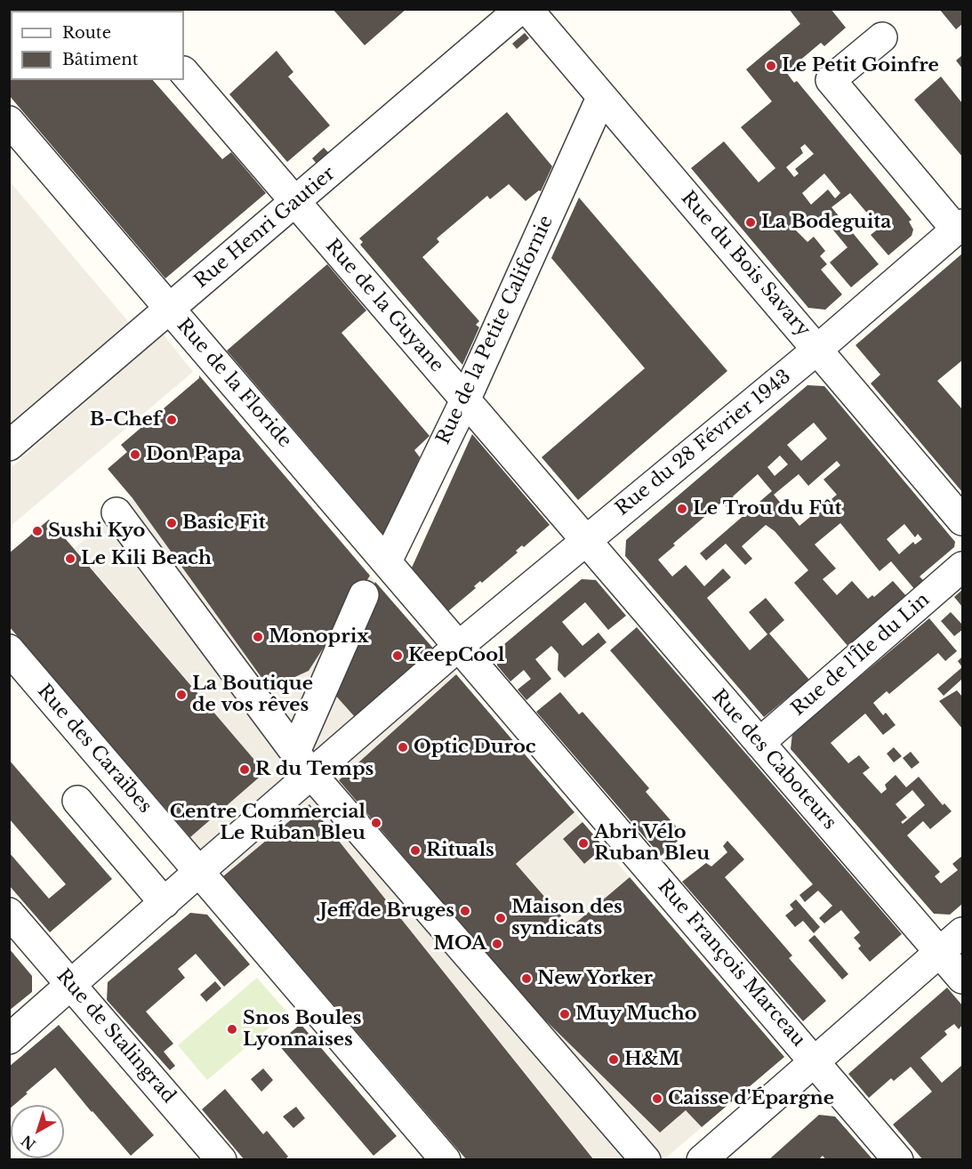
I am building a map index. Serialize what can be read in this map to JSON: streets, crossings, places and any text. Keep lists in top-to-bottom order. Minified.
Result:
{"streets":{"street":["Rue Henri Gautier","Rue du Bois Savary","Rue de la Guyane","Rue de la Petite Californie","Rue de la Floride","Rue du 28 Février 1943","Rue de l'Île du Lin","Rue des Caraïbes","Rue des Caboteurs","Rue François Marceau","Rue de Stalingrad"]},"crossings":[["Rue Henri Gautier","Rue de la Guyane"],["Rue Henri Gautier","Rue de la Floride"],["Rue du Bois Savary","Rue de la Petite Californie"],["Rue du Bois Savary","Rue du 28 Février 1943"],["Rue de la Guyane","Rue de la Petite Californie"],["Rue de la Guyane","Rue du 28 Février 1943"],["Rue de la Guyane","Rue des Caboteurs"],["Rue de la Petite Californie","Rue de la Floride"],["Rue de la Floride","Rue du 28 Février 1943"],["Rue de la Floride","Rue François Marceau"],["Rue du 28 Février 1943","Rue des Caraïbes"],["Rue du 28 Février 1943","Rue des Caboteurs"],["Rue du 28 Février 1943","Rue François Marceau"],["Rue du 28 Février 1943","Rue de Stalingrad"],["Rue de l'Île du Lin","Rue des Caboteurs"]],"places":["Le Petit Goinfre","La Bodeguita","B-Chef","Don Papa","Le Trou du Fût","Basic Fit","Sushi Kyo","Le Kili Beach","Monoprix","KeepCool","La Boutique de vos rêves","Optic Duroc","R du Temps","Centre Commercial Le Ruban Bleu","Abri Vélo Ruban Bleu","Rituals","Jeff de Bruges","Maison des syndicats","MOA","New Yorker","Muy Mucho","Snos Boules Lyonnaises","H&M","Caisse d'Épargne"],"legend":["Route","Bâtiment"],"north":"bottom left"}
